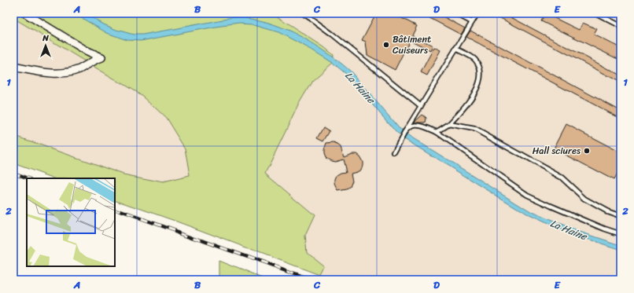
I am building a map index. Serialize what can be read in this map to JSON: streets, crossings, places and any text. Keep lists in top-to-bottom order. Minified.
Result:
{"water":["La Haine"],"places":["Bâtiment Cuiseurs","Hall sciures"],"north":"top","grid":{"columns":["A","B","C","D","E"],"rows":["1","2"]}}
